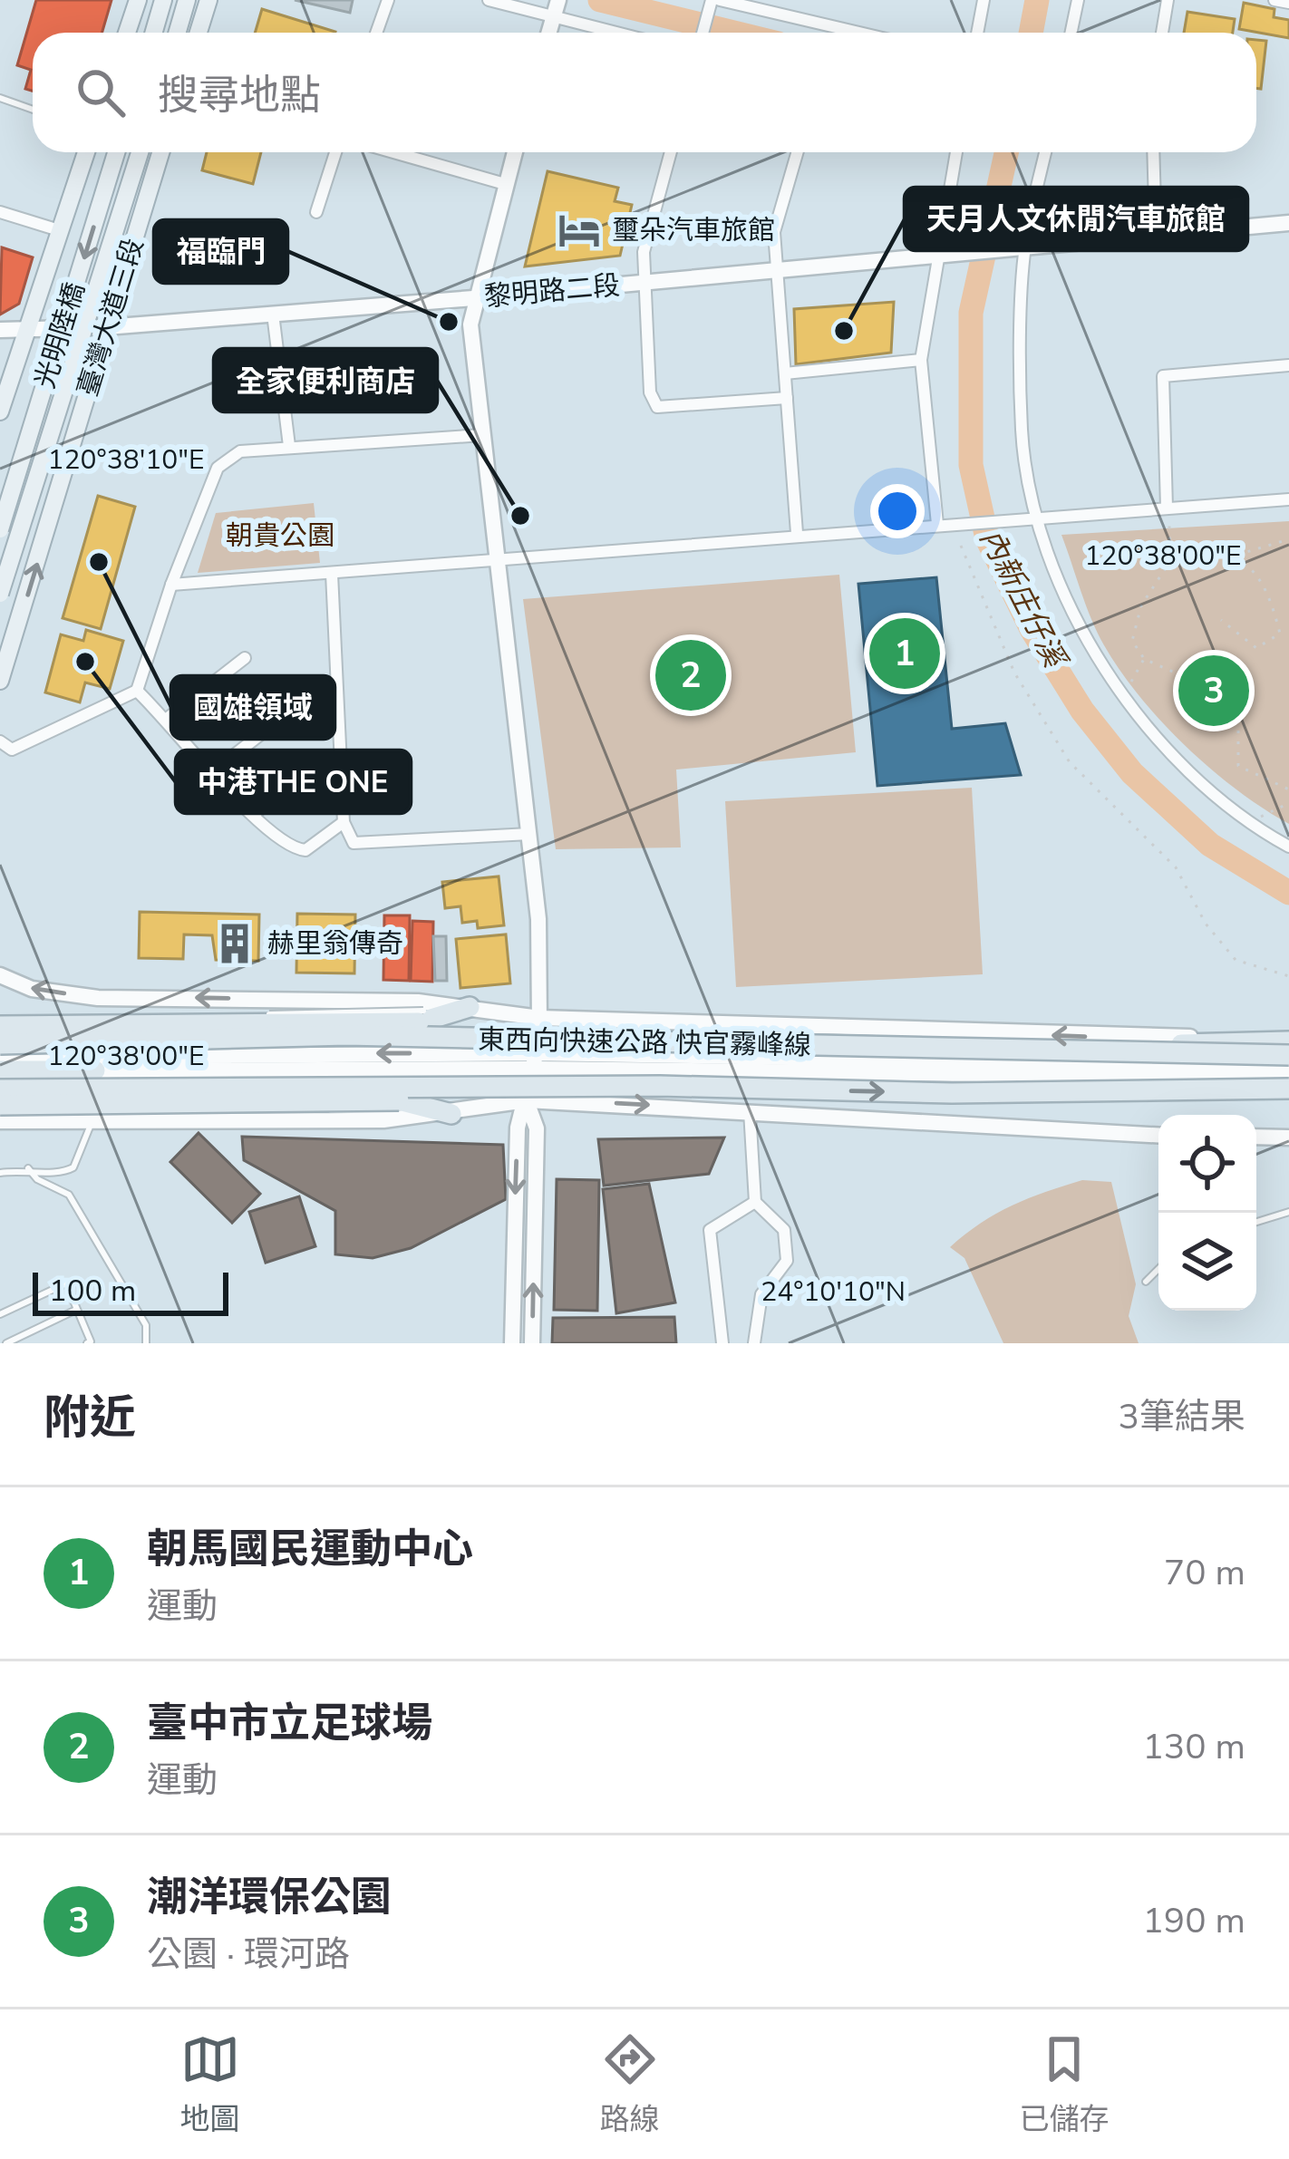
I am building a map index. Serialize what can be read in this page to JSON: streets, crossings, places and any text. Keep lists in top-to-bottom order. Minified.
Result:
{"streets":{"highway":["東西向快速公路 快官霧峰線"],"main road":["臺灣大道三段","光明陸橋"],"street":["黎明路二段"]},"crossings":[["黎明路二段","臺灣大道三段"]],"one_way":["臺灣大道三段"],"water":["內新庄仔溪"],"parks":["朝貴公園"],"places":{"hotel":["璽朵汽車旅館"],"other":["福臨門","天月人文休閒汽車旅館","全家便利商店","國雄領域","中港THE ONE"],"building":["赫里翁傳奇"]},"scale_bar":"100 m","page":{"search":"搜尋地點","pins":["1","2","3"],"scale":"100 m","heading":["附近","3筆結果"],"list":[{"mark":"1","name":"朝馬國民運動中心","note":"運動","value":"70 m"},{"mark":"2","name":"臺中市立足球場","note":"運動","value":"130 m"},{"mark":"3","name":"潮洋環保公園","note":"公園 · 環河路","value":"190 m"}],"nav":["地圖","路線","已儲存"]},"coordinates":["120°38'10\"E","120°38'00\"E","24°10'10\"N"]}
